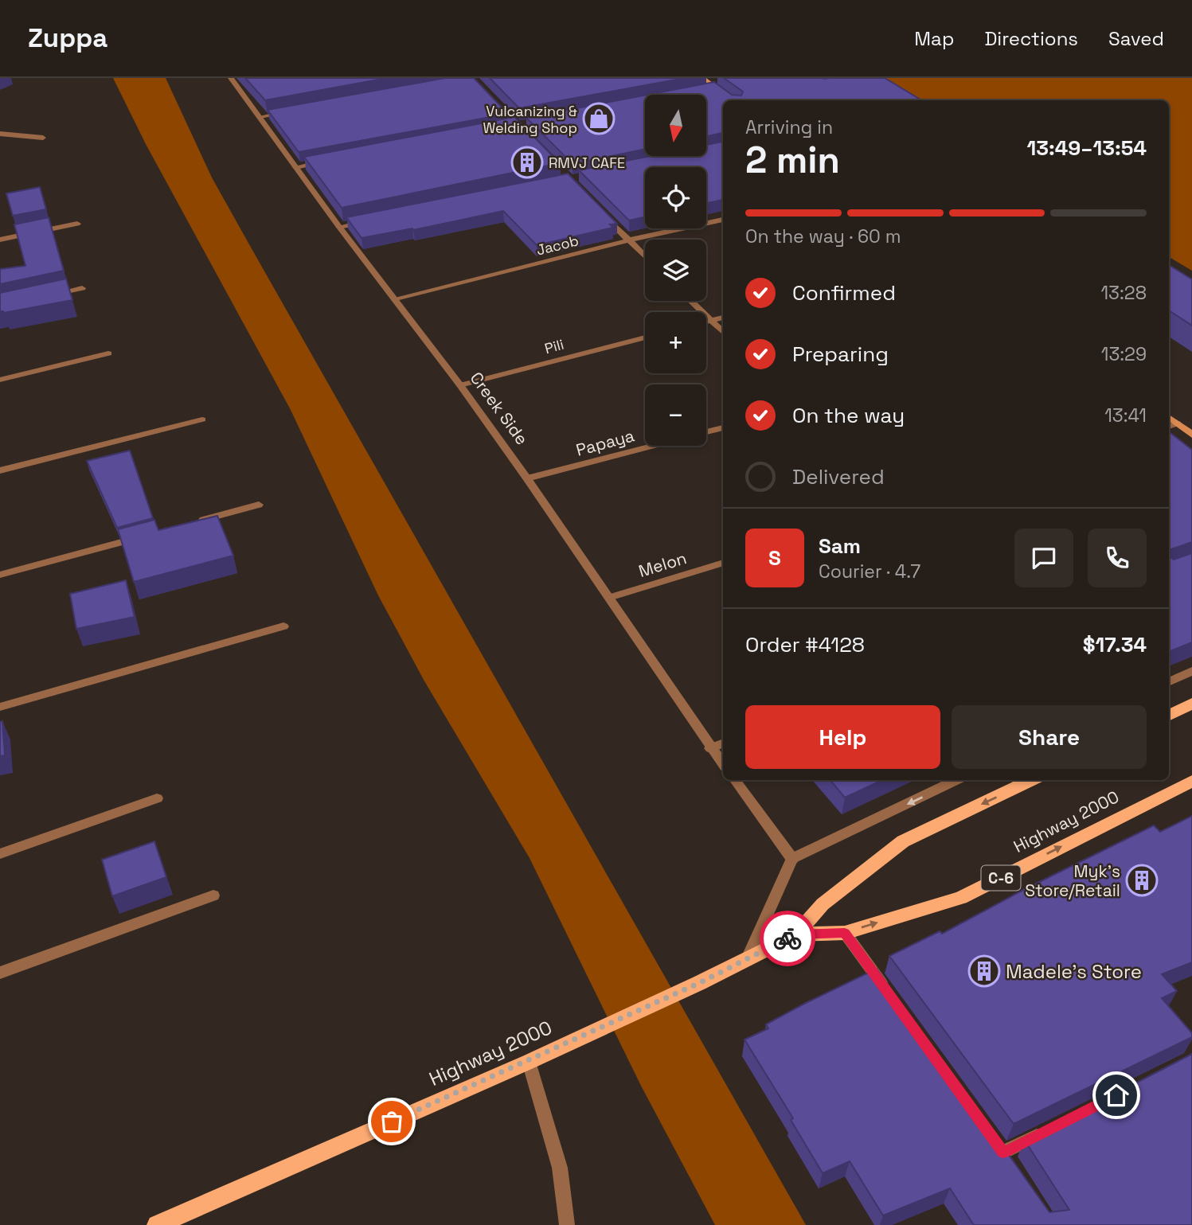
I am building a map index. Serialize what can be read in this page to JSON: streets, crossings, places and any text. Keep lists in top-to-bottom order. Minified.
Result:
{"streets":{"main road":["Highway 2000","C-6"],"street":["Jacob","Pili","Creek Side","Papaya","Melon"]},"crossings":[["Jacob","Creek Side"],["Pili","Creek Side"],["Creek Side","Papaya"],["Creek Side","Melon"]],"places":{"shop":["Vulcanizing & Welding Shop"],"building":["RMVJ CAFE","Myk's Store/Retail","Madele's Store"]},"north":"bottom","page":{"header":"Zuppa","nav":["Map","Directions","Saved"],"map_buttons":["+","−"],"heading":["2 min","Arriving in","13:49–13:54"],"panel":["Sam","Courier · 4.7","Order #4128","$17.34"],"bar":"On the way · 60 m","list":[["Confirmed","13:28"],["Preparing","13:29"],["On the way","13:41"],"Delivered"],"round":"S","buttons":["Help","Share"]}}
